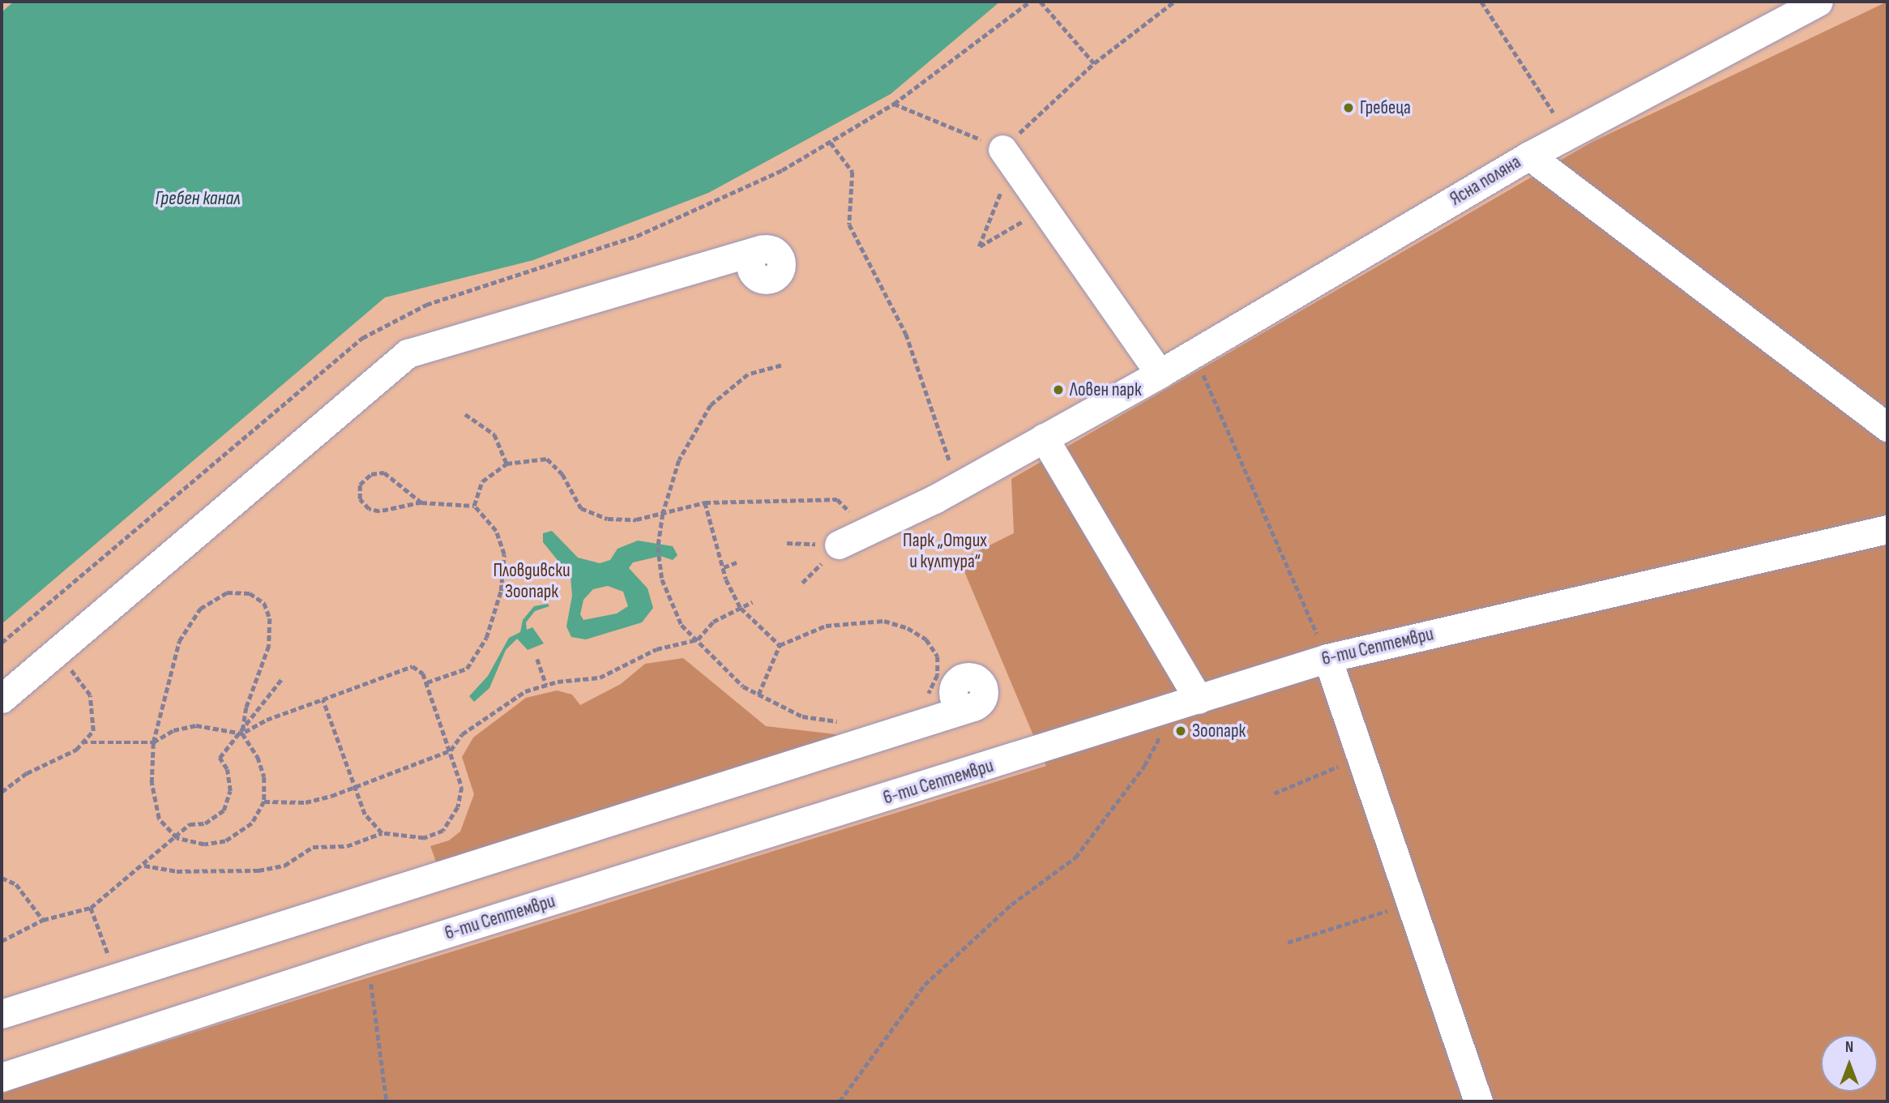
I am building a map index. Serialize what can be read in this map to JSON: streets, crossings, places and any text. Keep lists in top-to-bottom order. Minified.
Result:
{"streets":{"street":["Ясна поляна","6-ти Септември"]},"water":["Гребен канал"],"parks":["Парк „Отдих и култура“","Пловдивски Зоопарк"],"places":["Гребеца","Ловен парк","Зоопарк"],"north":"top"}
